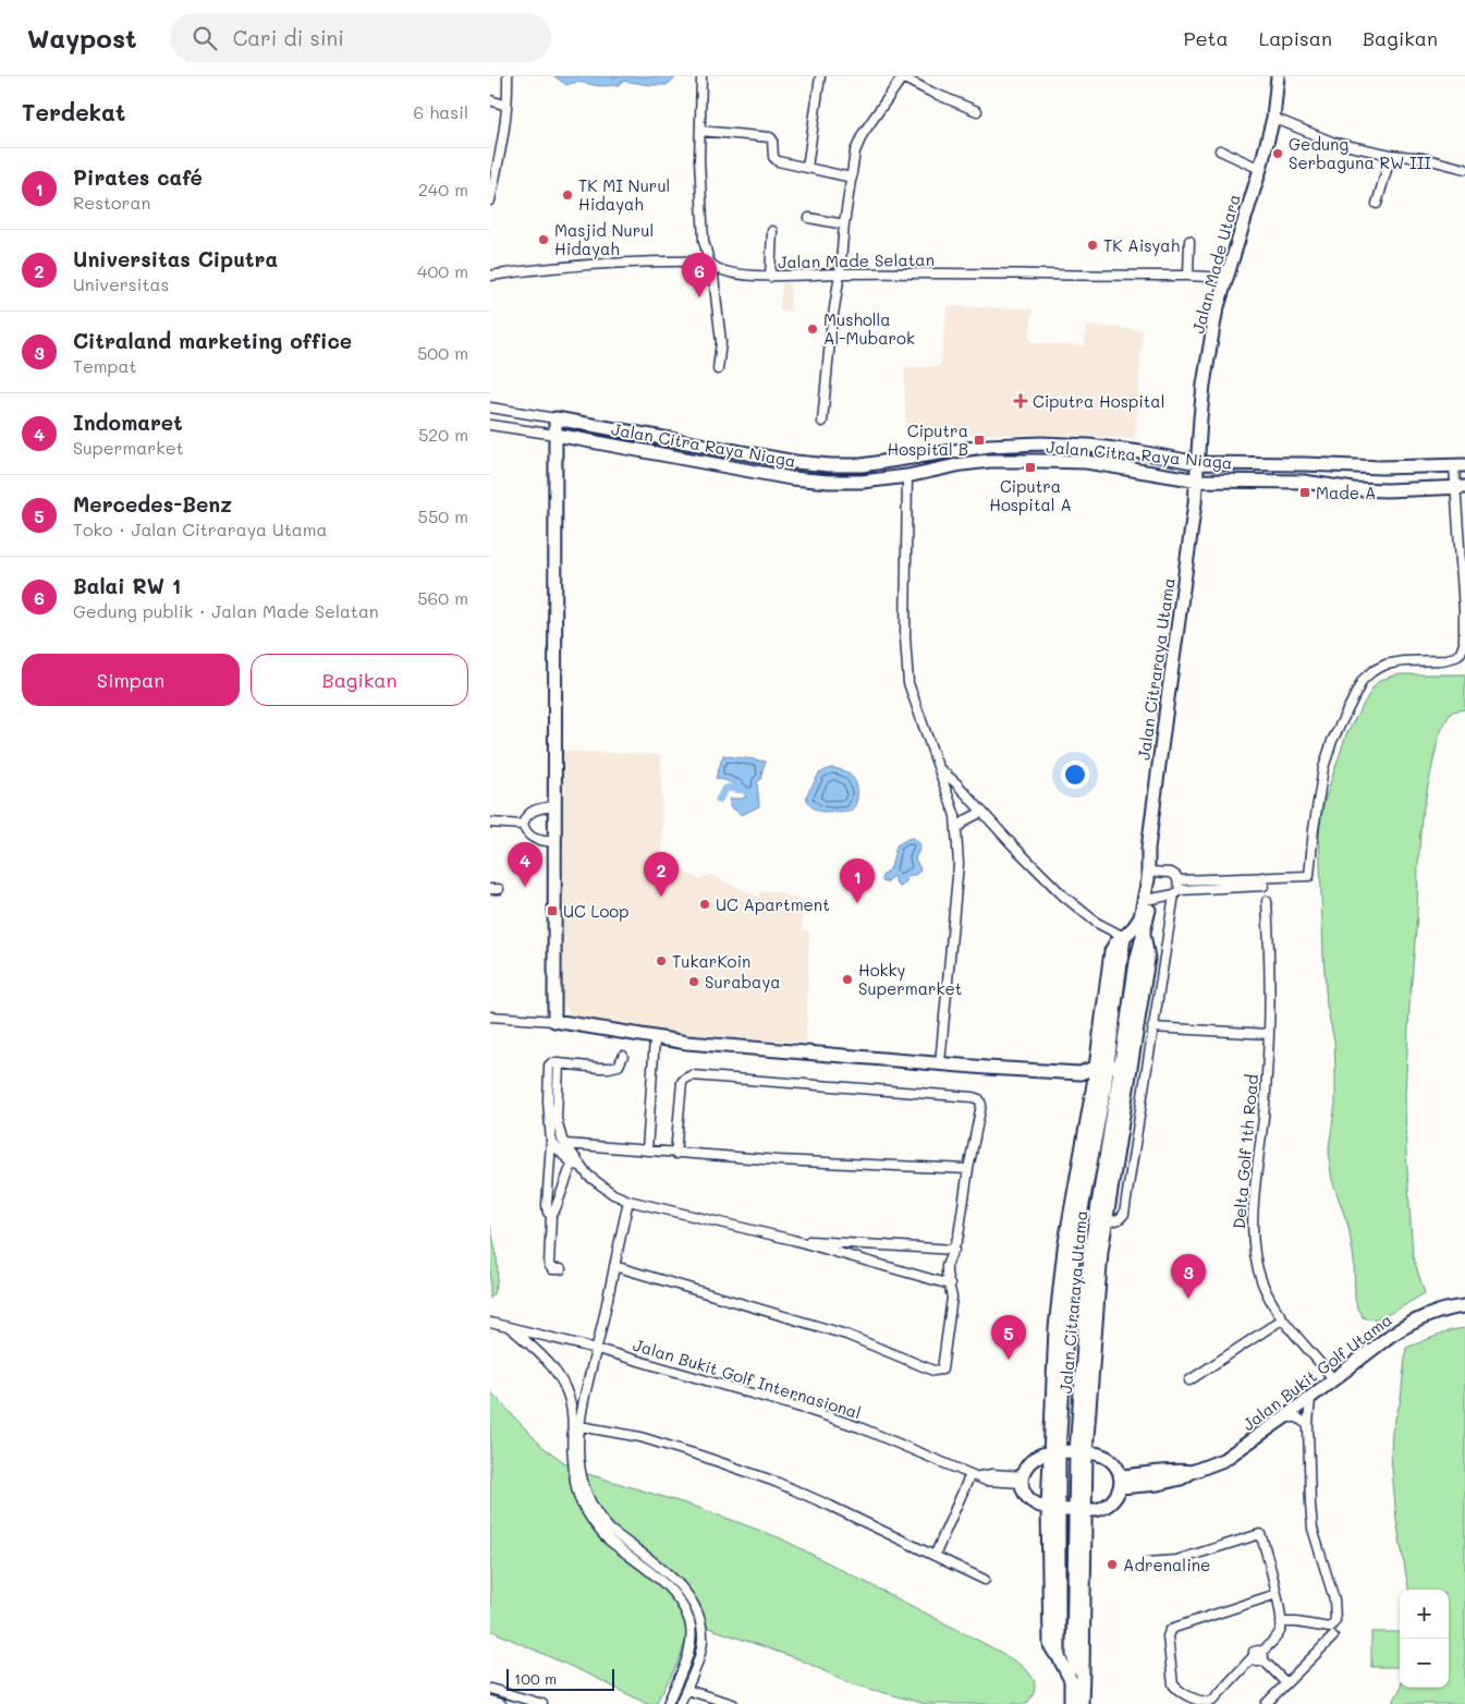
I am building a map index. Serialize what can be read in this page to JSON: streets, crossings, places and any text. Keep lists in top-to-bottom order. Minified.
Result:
{"streets":{"street":["Jalan Made Selatan","Jalan Made Utara","Jalan Citra Raya Niaga","Jalan Citraraya Utama","Delta Golf 1th Road","Jalan Bukit Golf Utama","Jalan Bukit Golf Internasional"]},"crossings":[["Jalan Made Selatan","Jalan Made Utara"],["Jalan Made Utara","Jalan Citra Raya Niaga"],["Jalan Made Utara","Jalan Citraraya Utama"],["Jalan Citra Raya Niaga","Jalan Citraraya Utama"],["Delta Golf 1th Road","Jalan Bukit Golf Utama"]],"places":{"other":["Gedung Serbaguna RW III","TK MI Nurul Hidayah","Masjid Nurul Hidayah","TK Aisyah","Musholla Al-Mubarok","UC Apartment","TukarKoin","Hokky Supermarket","Surabaya","Adrenaline"],"health":["Ciputra Hospital"],"transit":["Ciputra Hospital B","Ciputra Hospital A","Made A","UC Loop"]},"scale_bar":"100 m","page":{"header":"Waypost","search":"Cari di sini","nav":["Peta","Lapisan","Bagikan"],"heading":["Terdekat","6 hasil"],"list":[{"mark":"1","name":"Pirates café","note":"Restoran","value":"240 m"},{"mark":"2","name":"Universitas Ciputra","note":"Universitas","value":"400 m"},{"mark":"3","name":"Citraland marketing office","note":"Tempat","value":"500 m"},{"mark":"4","name":"Indomaret","note":"Supermarket","value":"520 m"},{"mark":"5","name":"Mercedes-Benz","note":"Toko · Jalan Citraraya Utama","value":"550 m"},{"mark":"6","name":"Balai RW 1","note":"Gedung publik · Jalan Made Selatan","value":"560 m"}],"pins":["6","4","2","1","3","5"],"buttons":["Simpan","Bagikan"],"map_buttons":["+","−"],"scale":"100 m"}}
